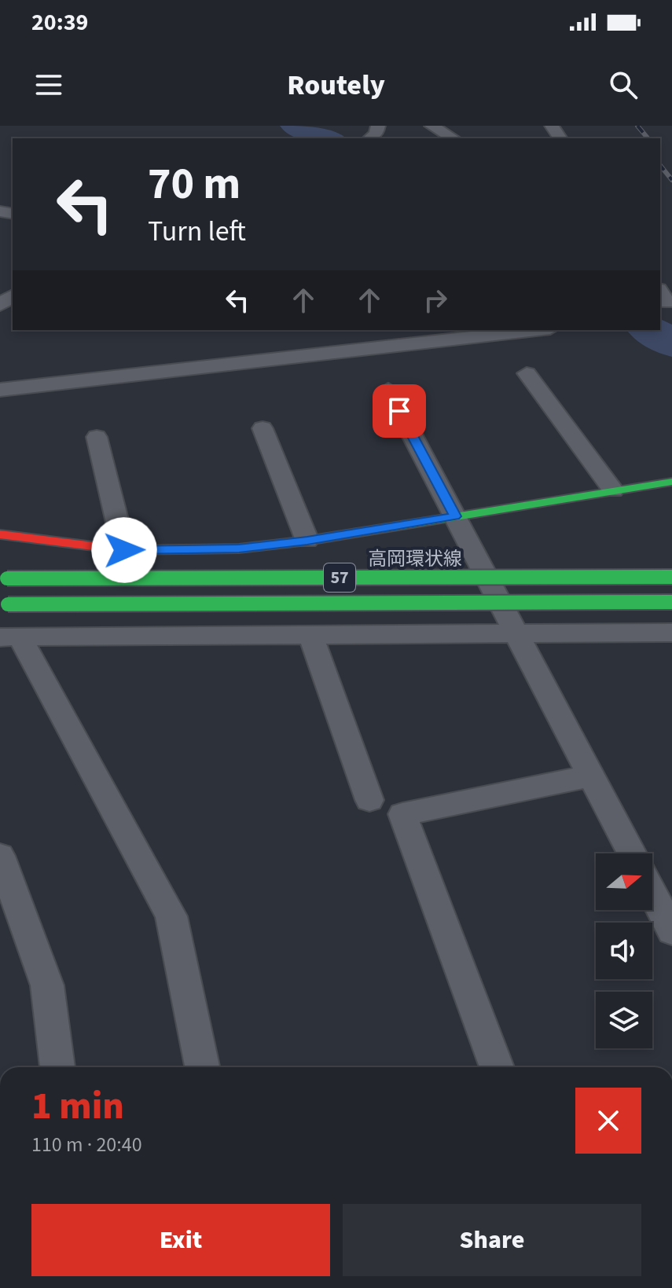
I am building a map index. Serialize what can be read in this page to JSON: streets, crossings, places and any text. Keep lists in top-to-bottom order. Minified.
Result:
{"streets":{"main road":["高岡環状線","57"]},"north":"right","page":{"status":"20:39","header":"Routely","turn":["70 m","Turn left"],"heading":["1 min","110 m · 20:40"],"buttons":["Exit","Share"]}}
